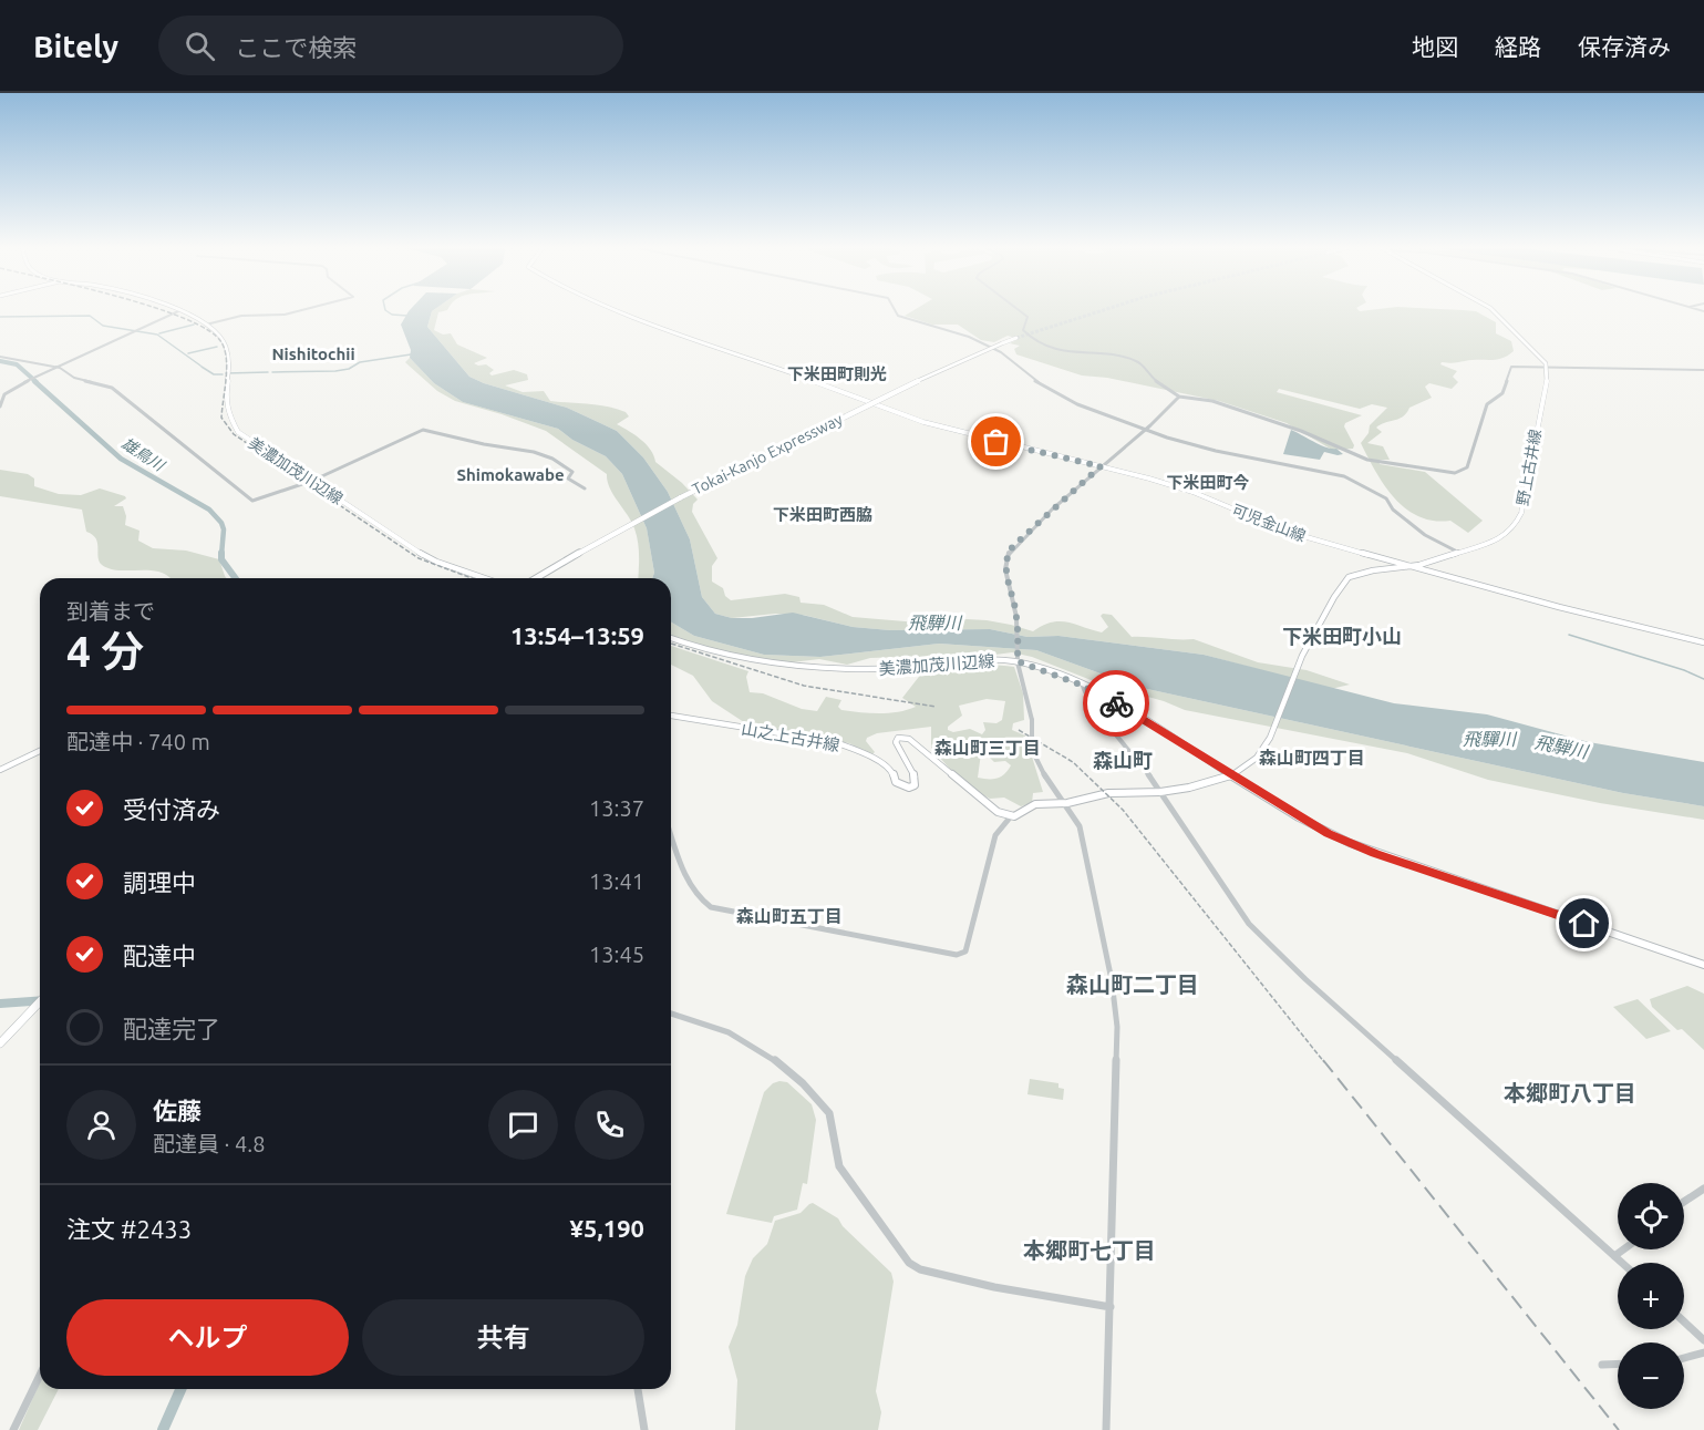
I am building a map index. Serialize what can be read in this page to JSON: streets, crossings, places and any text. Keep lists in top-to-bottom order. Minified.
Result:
{"streets":{"highway":["Tokai-Kanjo Expressway"],"main road":["野上古井線","美濃加茂川辺線","可児金山線","山之上古井線"]},"crossings":[["野上古井線","美濃加茂川辺線"],["野上古井線","可児金山線"]],"districts":["Nishitochii","下米田町則光","Shimokawabe","下米田町今","下米田町西脇","下米田町小山","森山町三丁目","森山町四丁目","森山町","森山町五丁目","森山町二丁目","本郷町八丁目","本郷町七丁目"],"water":["雄鳥川","飛騨川","飛驒川"],"page":{"header":"Bitely","search":"ここで検索","nav":["地図","経路","保存済み"],"heading":["4 分","到着まで","13:54–13:59"],"panel":["佐藤","配達員 · 4.8","注文 #2433","¥5,190"],"bar":"配達中 · 740 m","list":[["受付済み","13:37"],["調理中","13:41"],["配達中","13:45"],"配達完了"],"map_buttons":["+","−"],"buttons":["ヘルプ","共有"]}}
